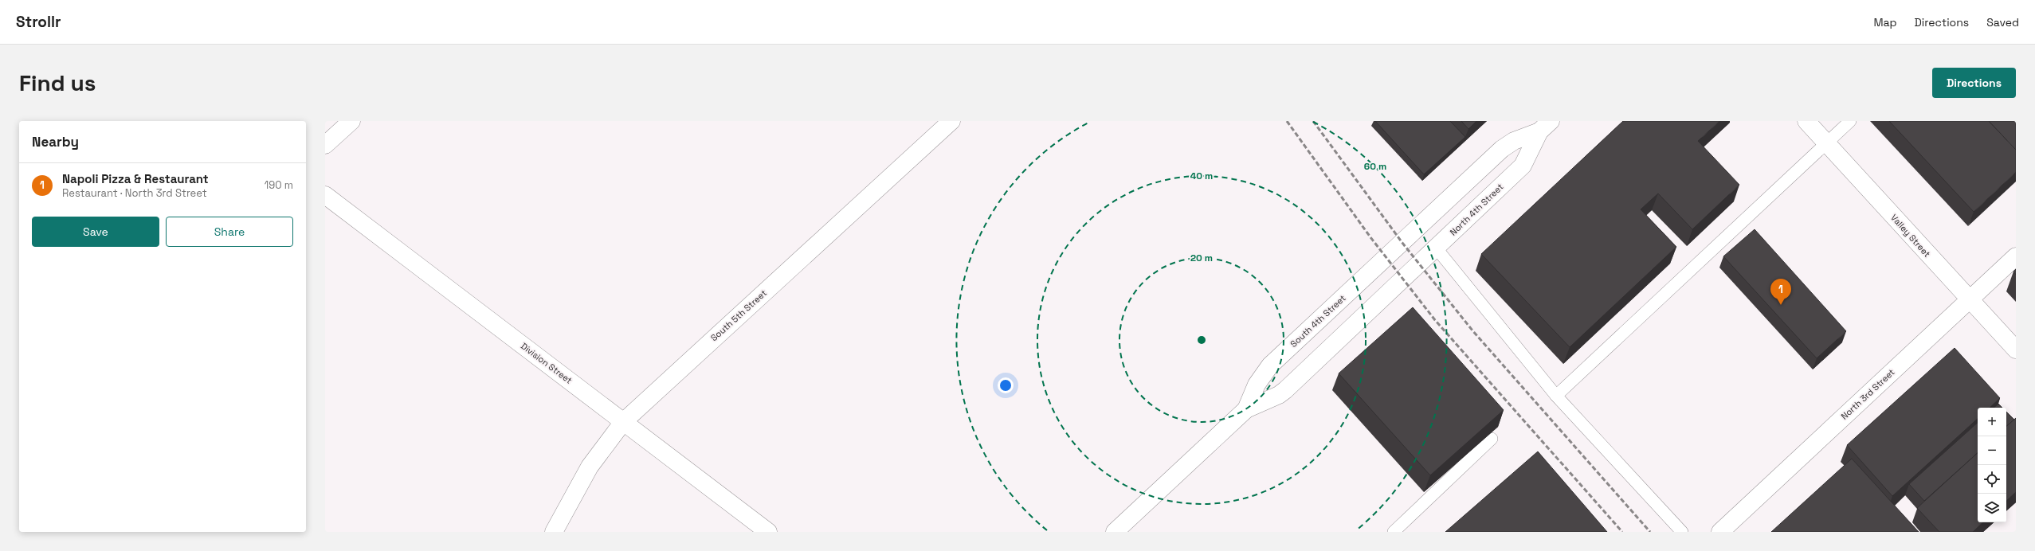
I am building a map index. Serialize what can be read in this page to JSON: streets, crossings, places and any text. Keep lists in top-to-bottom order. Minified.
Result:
{"streets":{"street":["North 4th Street","Valley Street","South 5th Street","South 4th Street","Division Street","North 3rd Street"]},"crossings":[["North 4th Street","South 4th Street"],["Valley Street","North 3rd Street"],["South 5th Street","Division Street"]],"page":{"header":"Strollr","nav":["Map","Directions","Saved"],"buttons":["Directions",["Save","Share"]],"title":"Find us","heading":"Nearby","list":[{"mark":"1","name":"Napoli Pizza & Restaurant","note":"Restaurant · North 3rd Street","value":"190 m"}],"pins":"1","map_buttons":["+","−"]},"rings":["60 m","40 m","20 m"]}
